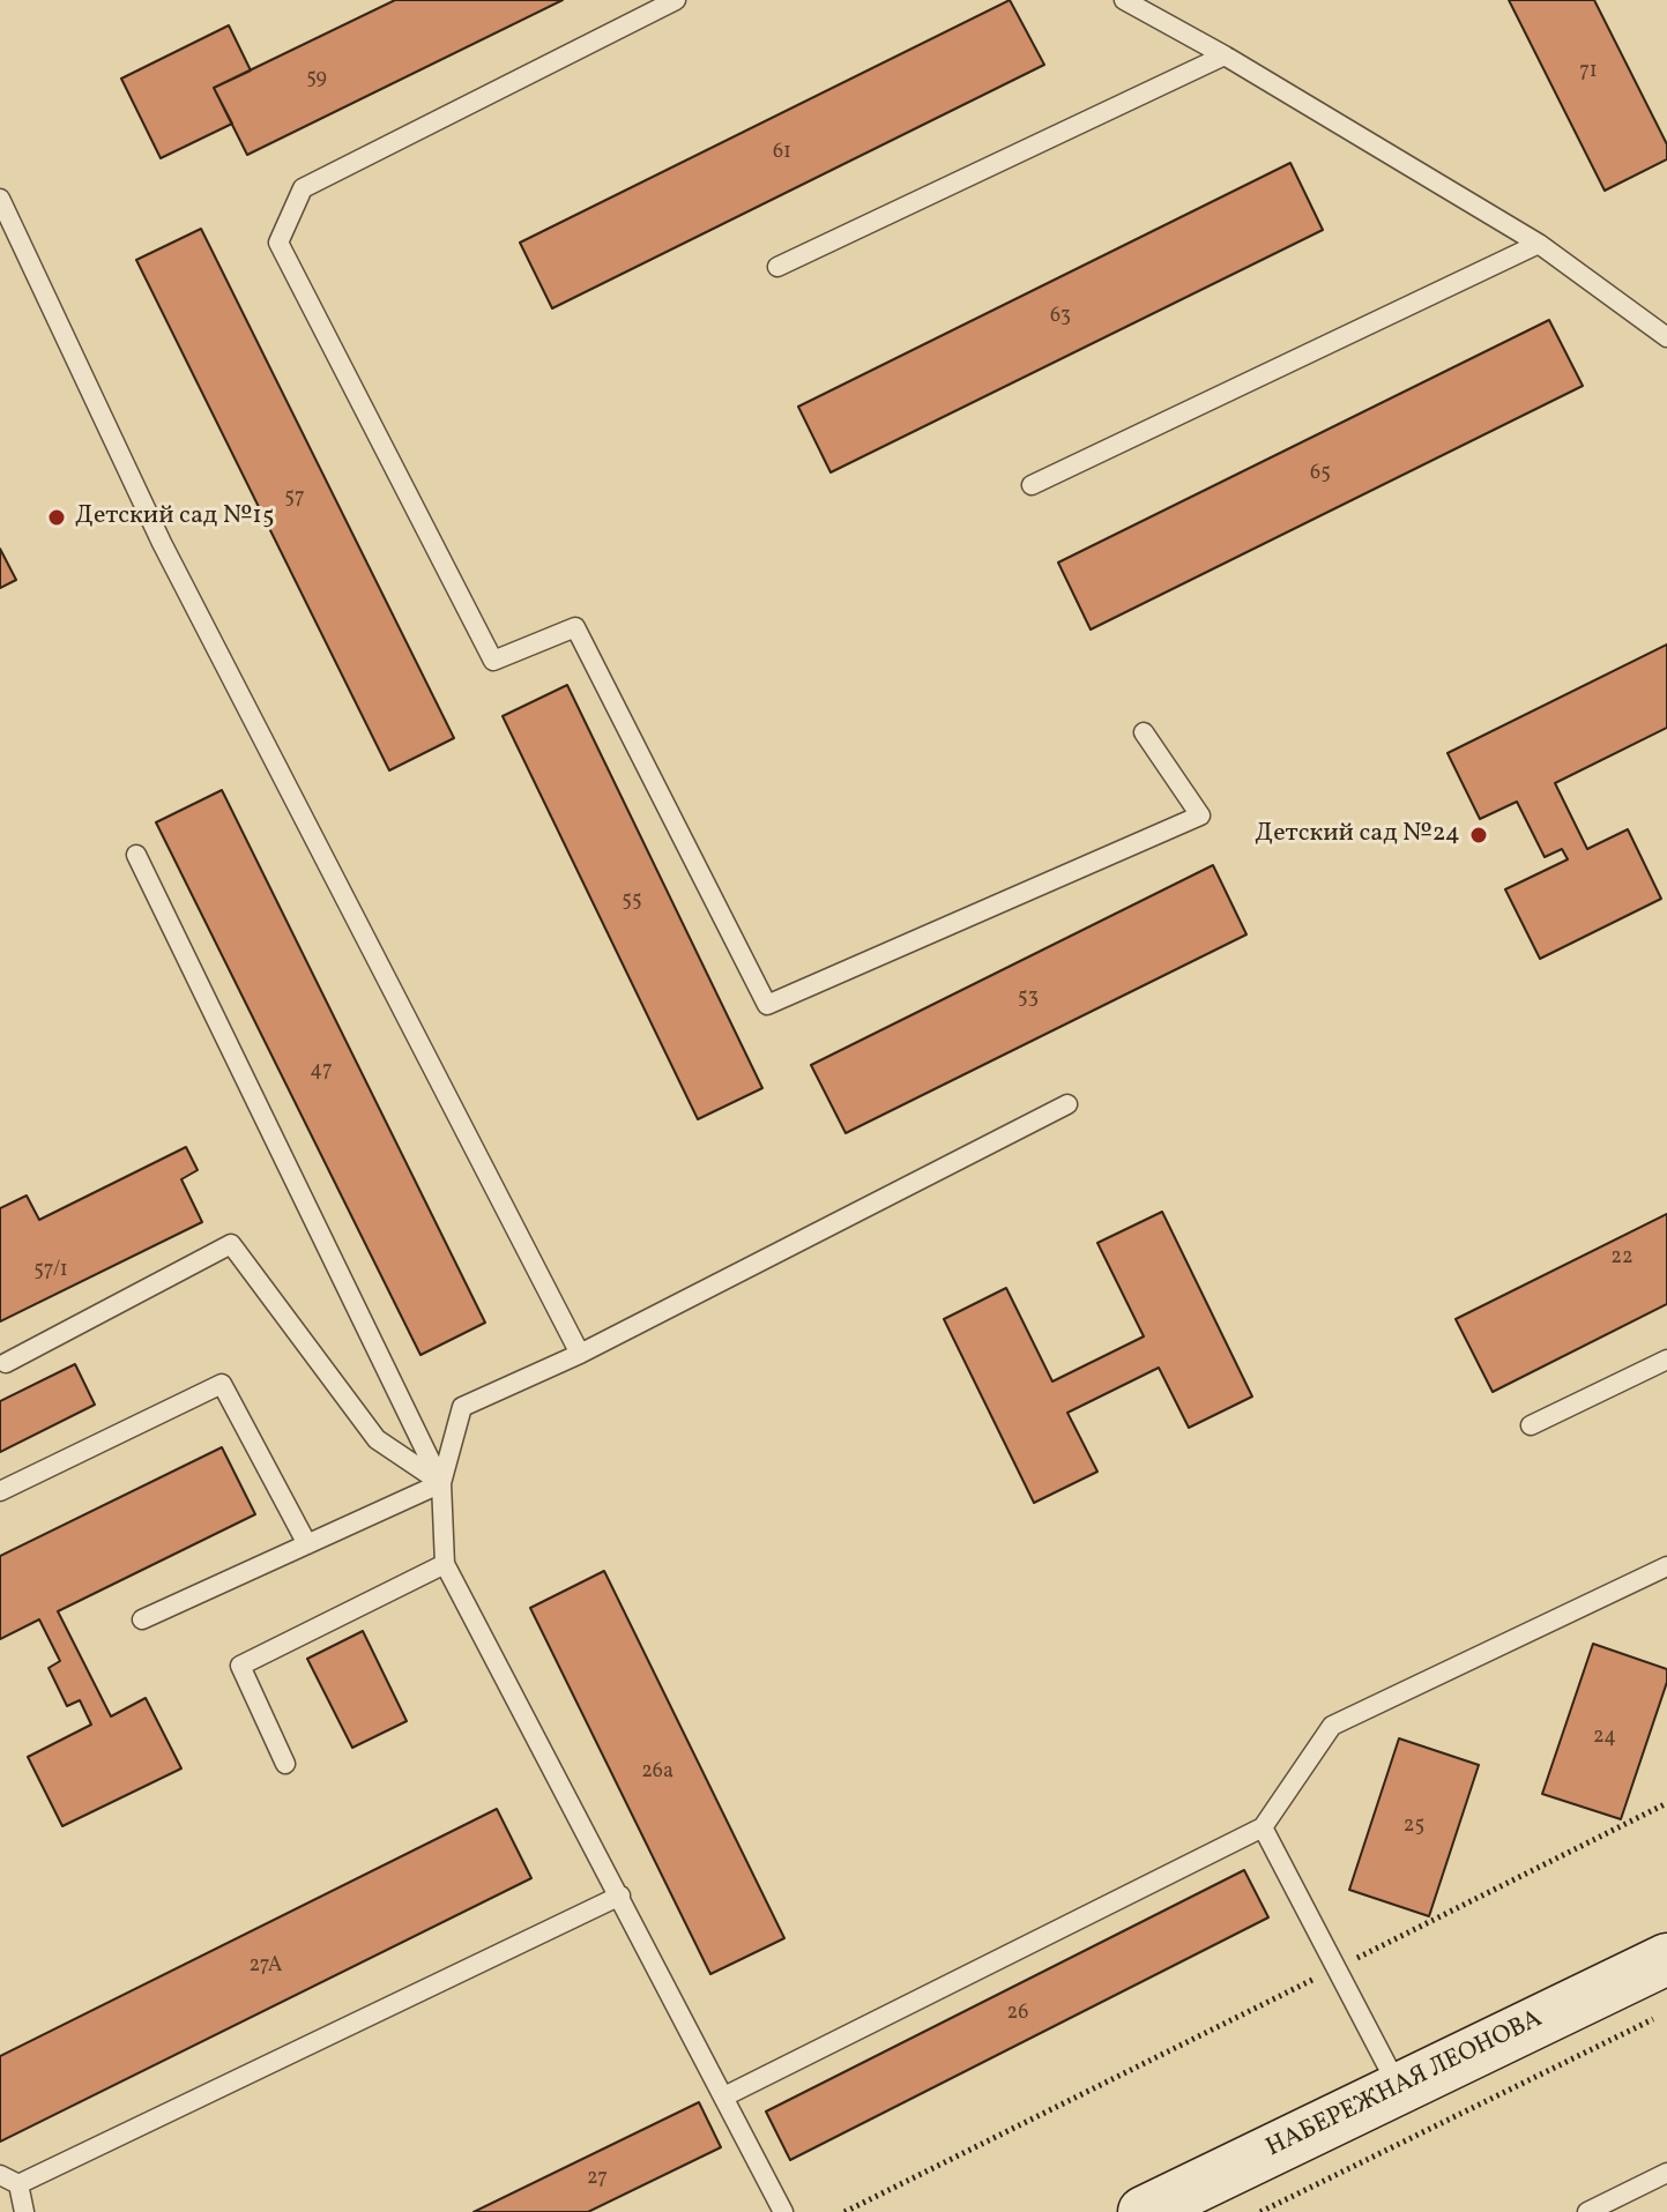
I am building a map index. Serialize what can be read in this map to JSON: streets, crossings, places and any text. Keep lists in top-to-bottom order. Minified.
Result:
{"streets":{"main road":["НАБЕРЕЖНАЯ ЛЕОНОВА"]},"places":["Детский сад №15","Детский сад №24"],"house_numbers":["71","59","61","63","65","57","55","53","47","22","57/1","24","26а","25","27А","26","27"]}
